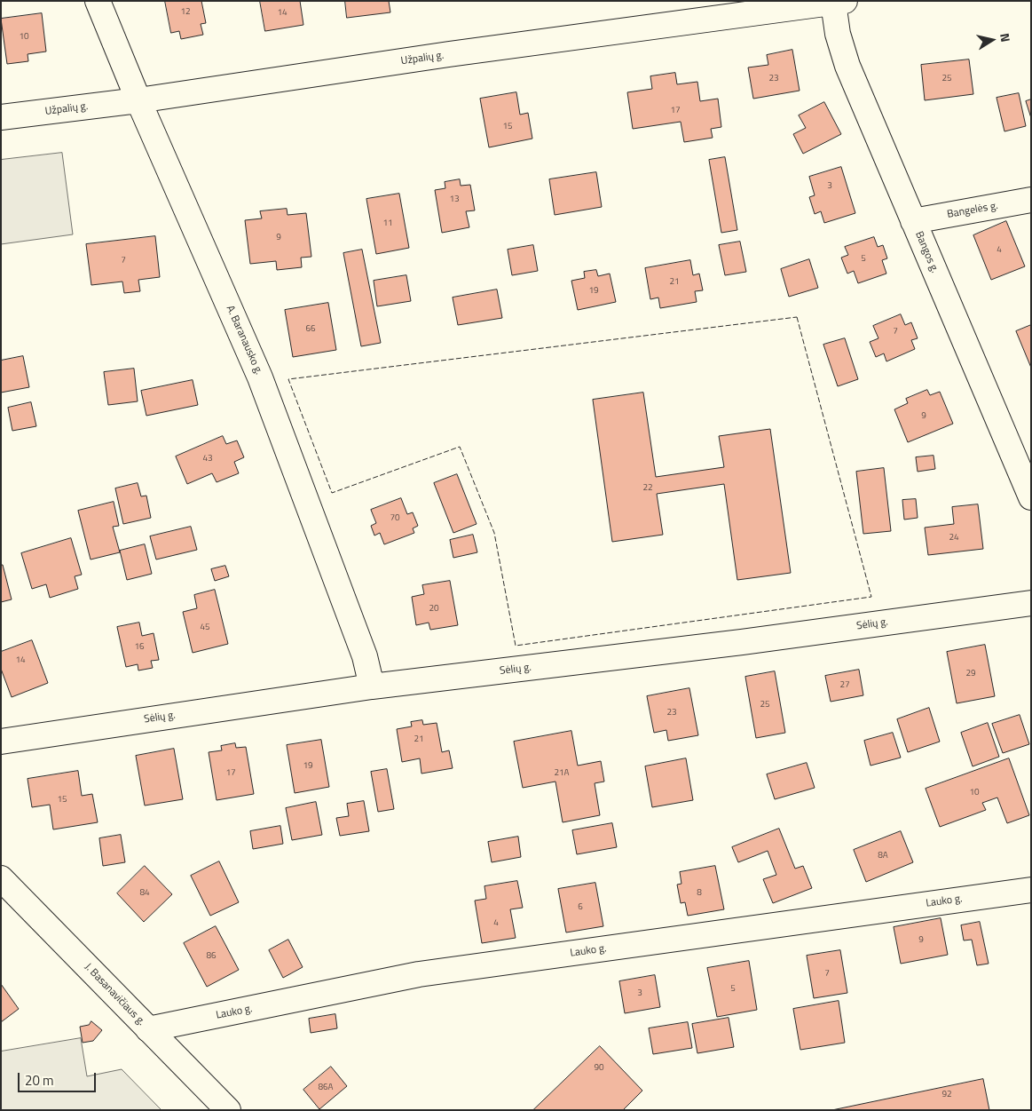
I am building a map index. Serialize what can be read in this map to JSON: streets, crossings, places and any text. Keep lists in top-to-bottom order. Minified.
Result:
{"streets":{"street":["Užpalių g.","Bangelės g.","Bangos g.","A. Baranausko g.","Sėlių g.","Lauko g.","J. Basanavičiaus g."]},"crossings":[["Užpalių g.","Bangos g."],["Užpalių g.","A. Baranausko g."],["Bangelės g.","Bangos g."],["A. Baranausko g.","Sėlių g."],["Lauko g.","J. Basanavičiaus g."]],"house_numbers":["12","14","10","23","25","17","15","3","13","11","9","4","5","7","21","19","66","7","9","43","22","70","24","20","45","16","14","29","27","25","23","21","19","17","21A","10","15","8A","84","8","6","4","9","86","7","5","3","90","86A","92"],"scale_bar":"20 m","north":"right"}
